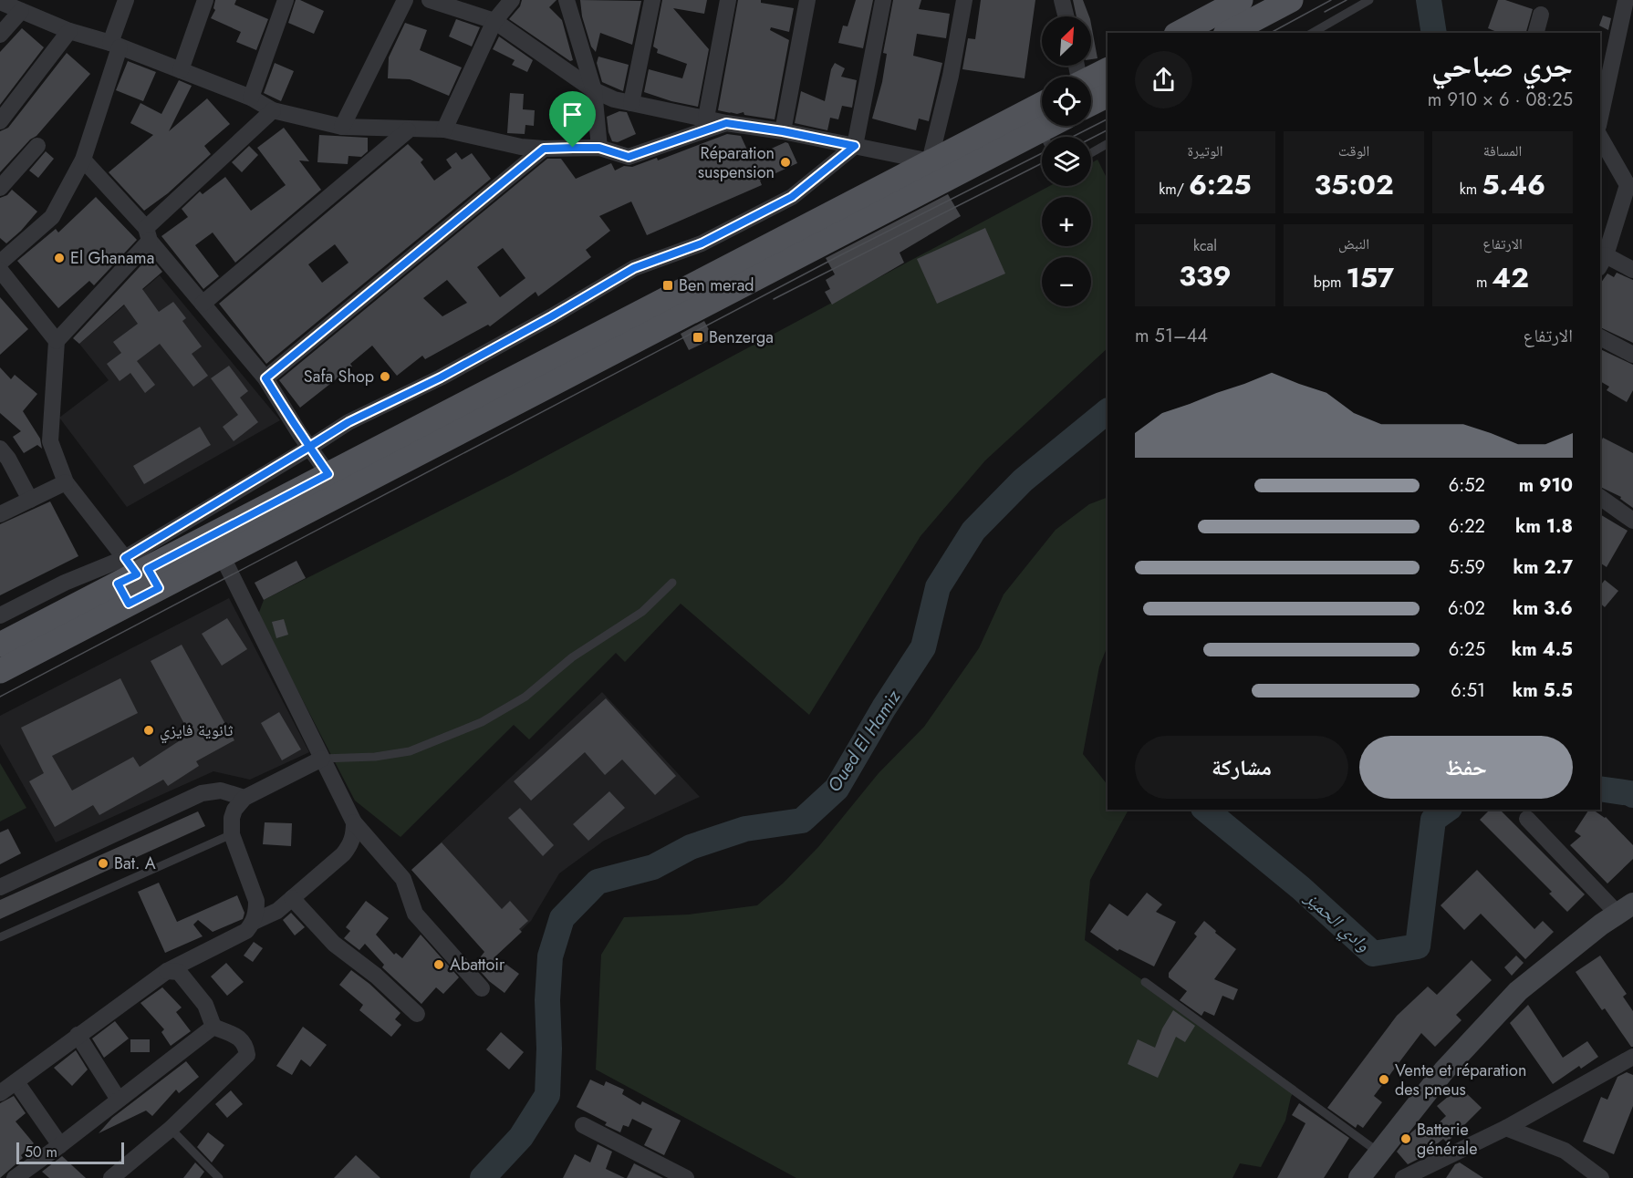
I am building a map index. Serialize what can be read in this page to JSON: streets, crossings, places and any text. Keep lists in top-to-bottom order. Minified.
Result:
{"water":["Oued El Hamiz","وادي الحميز"],"places":{"other":["Réparation suspension","El Ghanama","Safa Shop","ثانوية فايزي","Bat. A","Abattoir","Vente et réparation des pneus","Batterie générale"],"transit":["Ben merad","Benzerga"]},"scale_bar":"50 m","north":"top right","page":{"map_buttons":["+","−"],"heading":["جري صباحي","08:25 · 6 × 910 m"],"stats":[["المسافة","5.46 km"],["الوقت","35:02"],["الوتيرة","6:25 /km"],["الارتفاع","42 m"],["النبض","157 bpm"],["kcal","339"]],"chart":["الارتفاع","44–51 m"],"list":[{"name":"910 m","note":"6:52"},{"name":"1.8 km","note":"6:22"},{"name":"2.7 km","note":"5:59"},{"name":"3.6 km","note":"6:02"},{"name":"4.5 km","note":"6:25"},{"name":"5.5 km","note":"6:51"}],"buttons":["حفظ","مشاركة"],"scale":"50 m"}}
